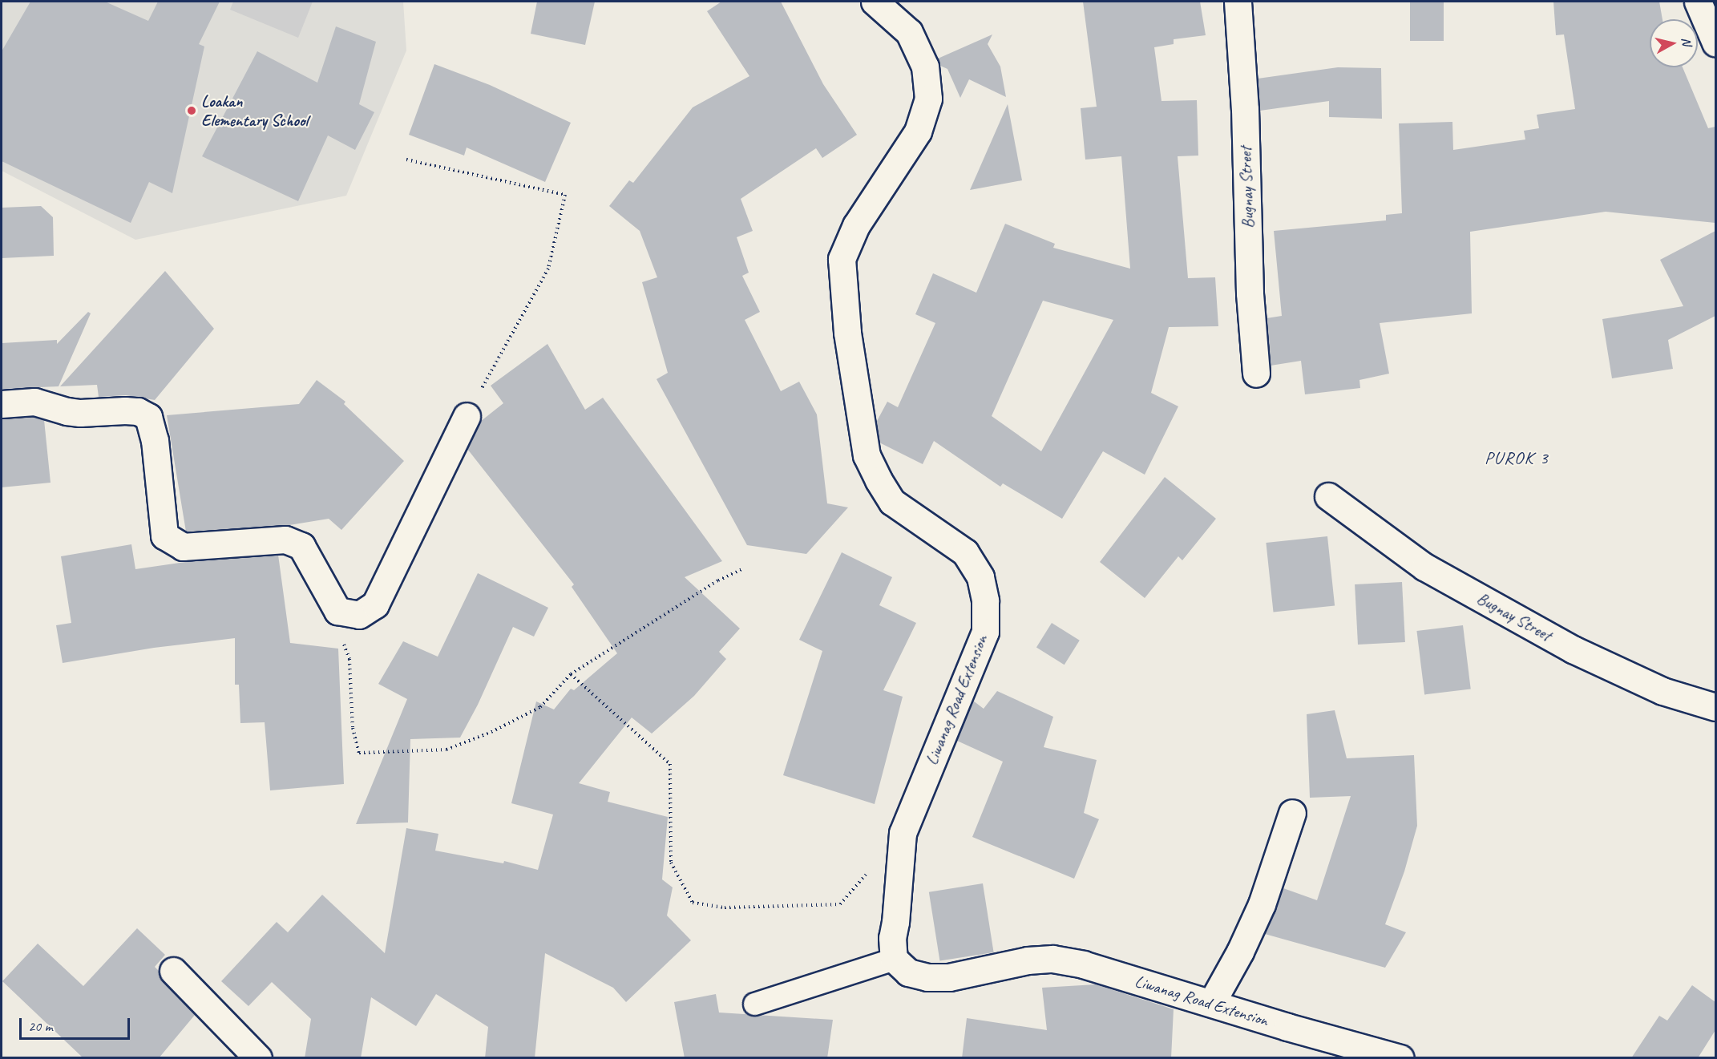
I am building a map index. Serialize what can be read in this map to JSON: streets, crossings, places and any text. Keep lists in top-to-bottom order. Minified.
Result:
{"streets":{"street":["Bugnay Street","Liwanag Road Extension"]},"districts":["PUROK 3"],"places":["Loakan Elementary School"],"scale_bar":"20 m","north":"right"}
